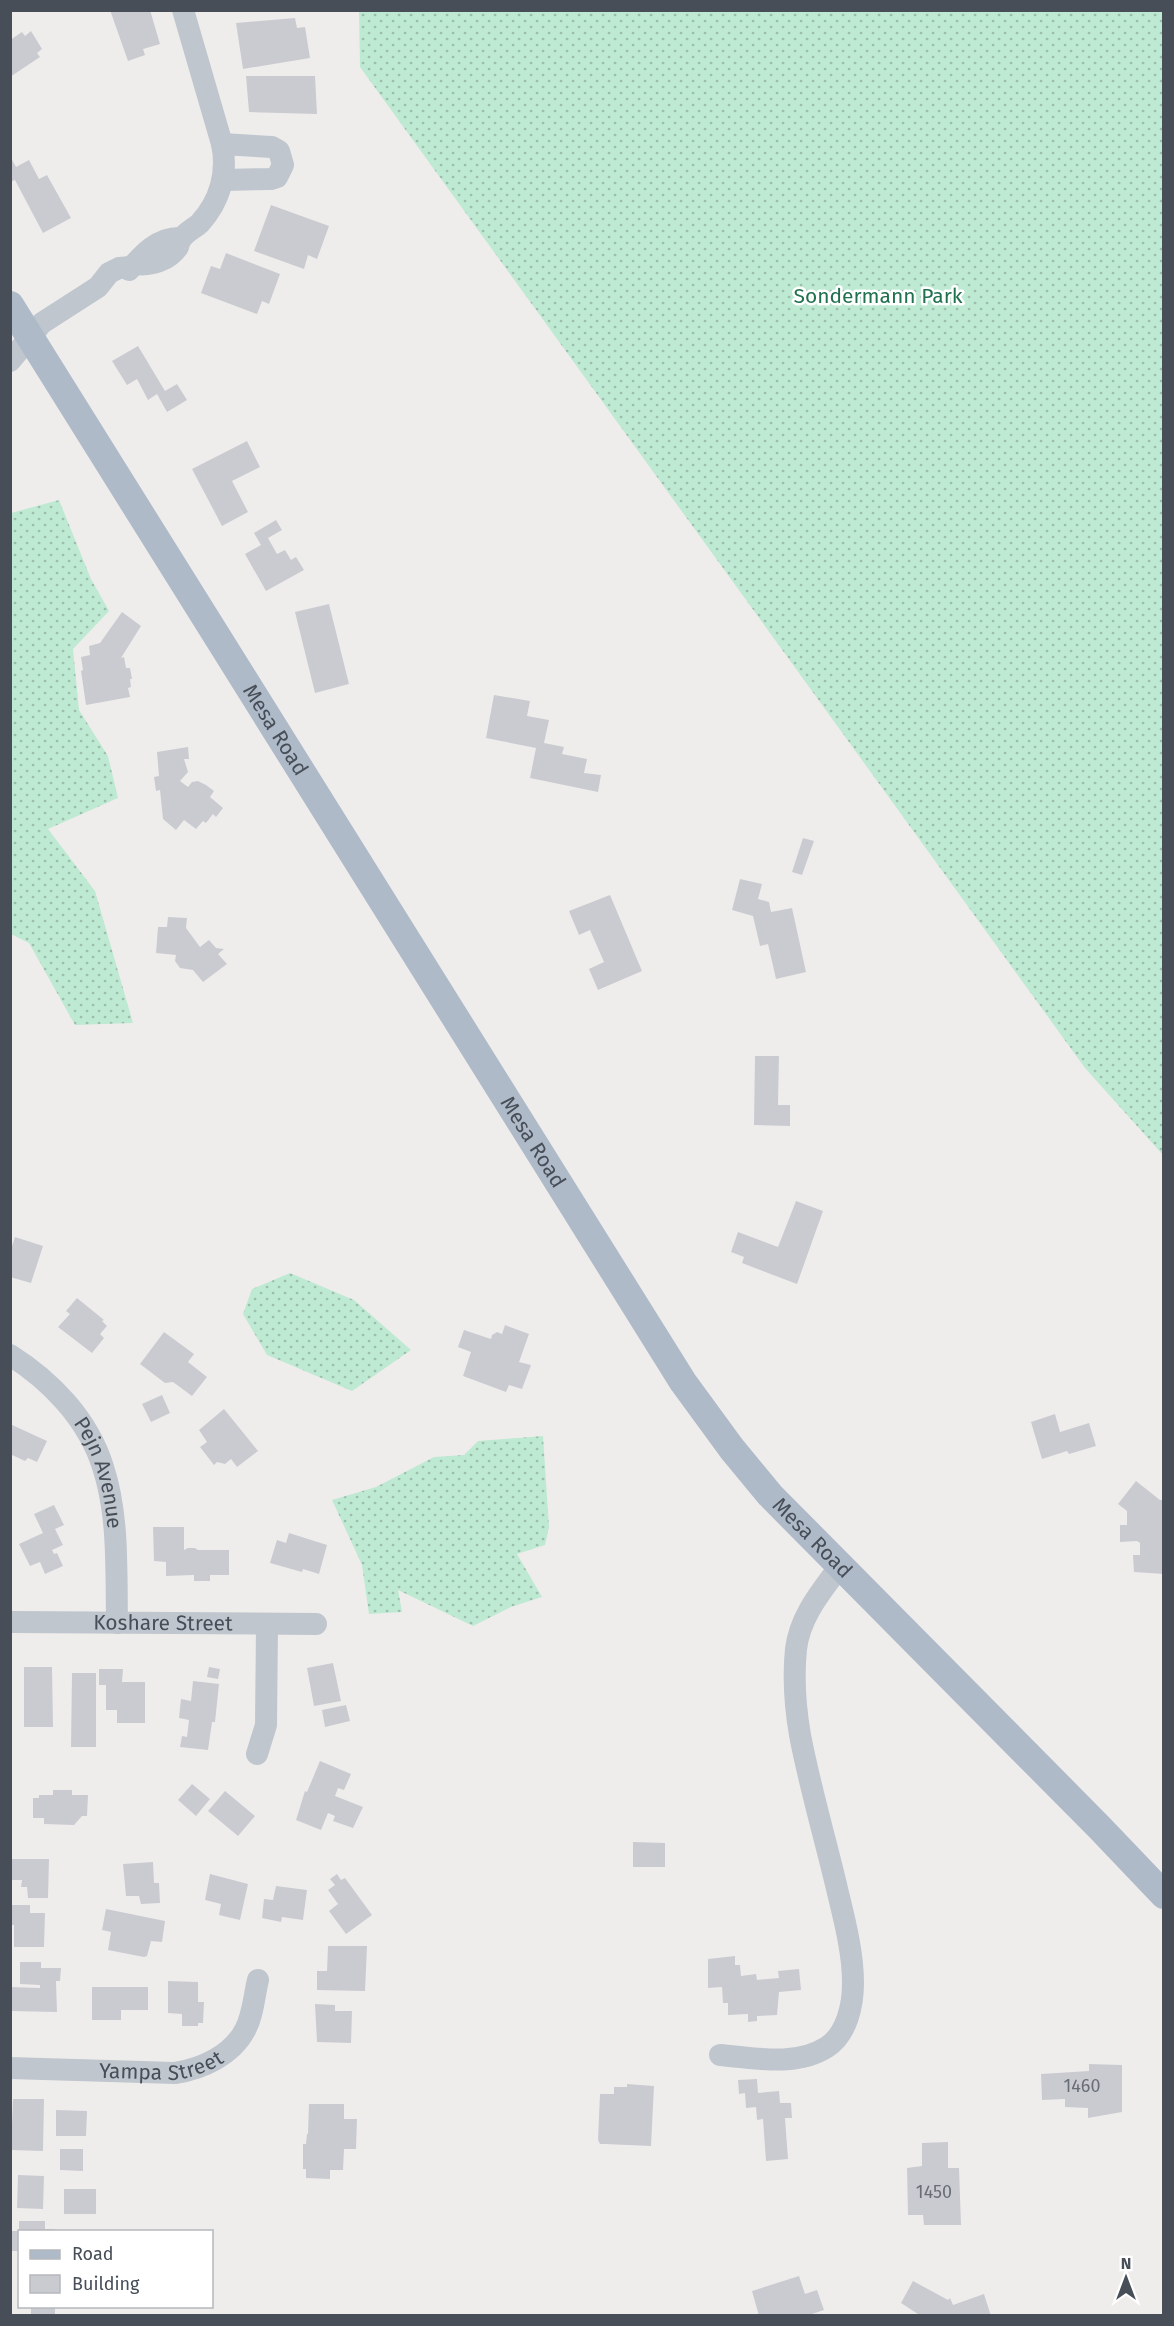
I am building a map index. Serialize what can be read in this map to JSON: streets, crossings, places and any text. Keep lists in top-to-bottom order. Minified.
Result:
{"streets":{"main road":["Mesa Road"],"street":["Pejn Avenue","Koshare Street","Yampa Street"]},"crossings":[["Pejn Avenue","Koshare Street"]],"parks":["Sondermann Park"],"house_numbers":["1460","1450"],"legend":["Road","Building"],"north":"top"}
